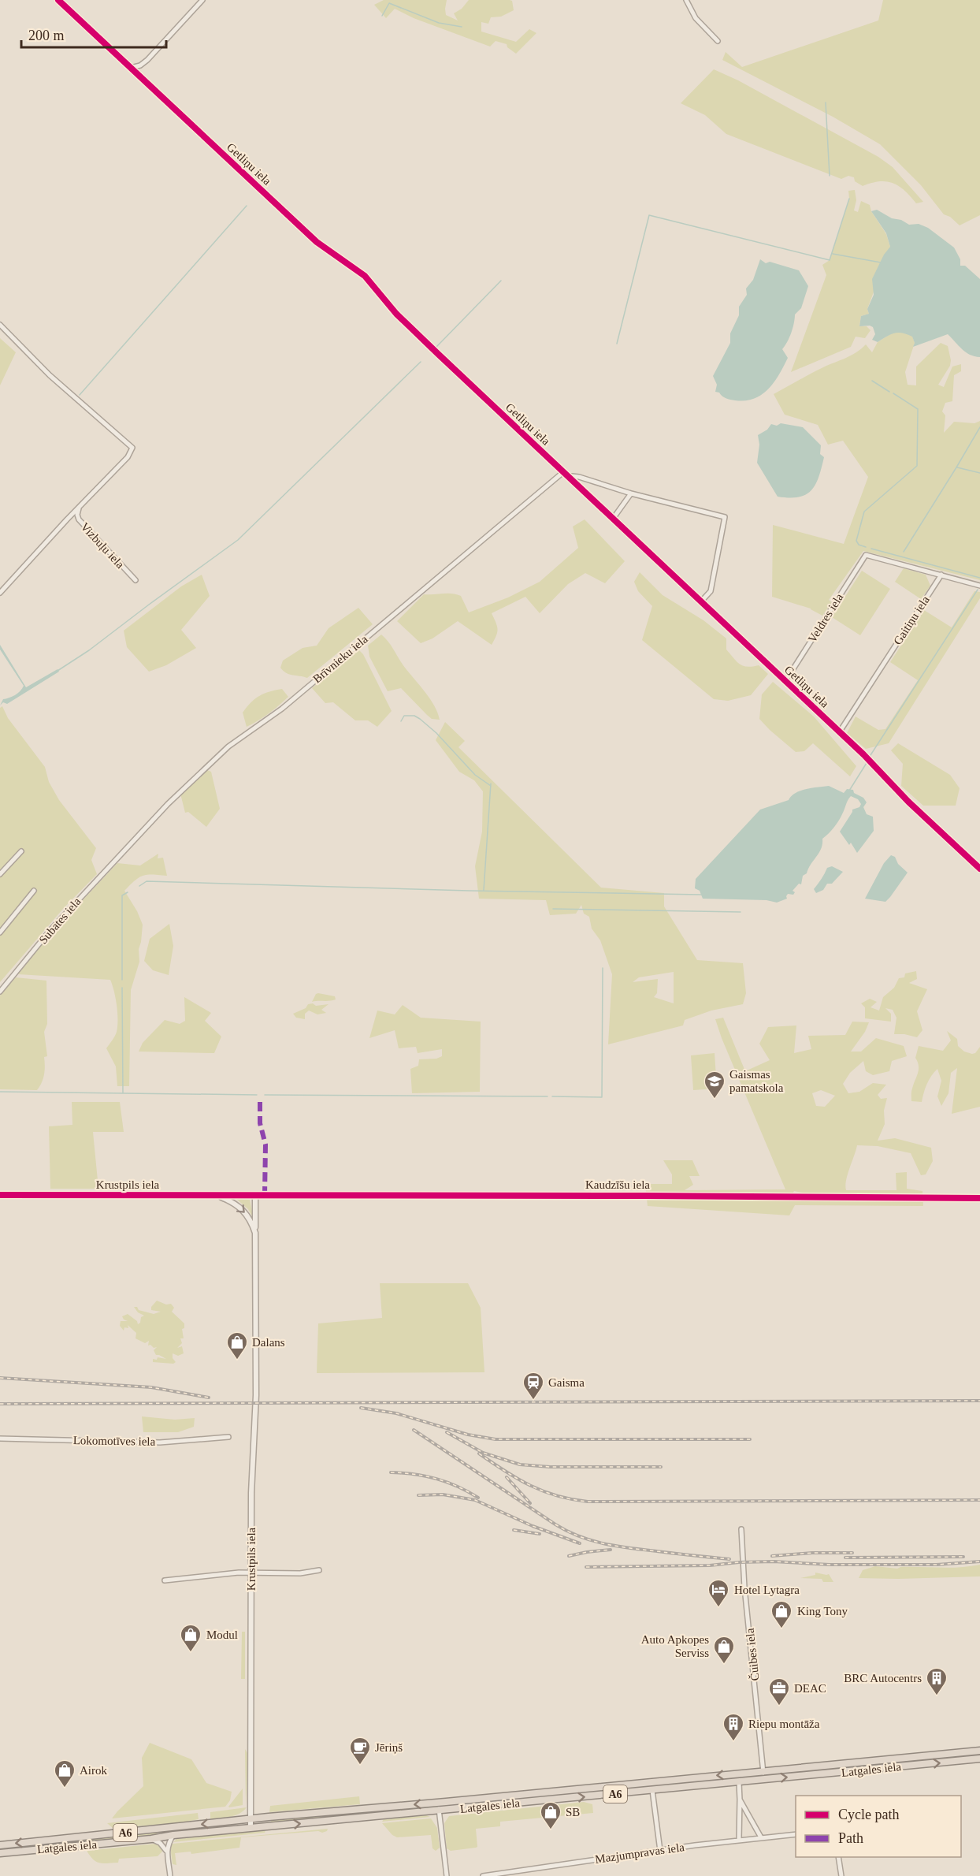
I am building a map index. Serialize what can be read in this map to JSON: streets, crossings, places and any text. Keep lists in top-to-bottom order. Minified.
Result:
{"streets":{"highway":["Latgales iela","A6"],"street":["Getliņu iela","Vizbuļu iela","Veldres iela","Gaitiņu iela","Brīvnieku iela","Subates iela","Krustpils iela","Kaudzīšu iela","Lokomotīves iela","Čuibes iela","Mazjumpravas iela"]},"crossings":[["Getliņu iela","Veldres iela"],["Getliņu iela","Gaitiņu iela"],["Getliņu iela","Brīvnieku iela"],["Veldres iela","Gaitiņu iela"],["Brīvnieku iela","Subates iela"],["Krustpils iela","Kaudzīšu iela"],["Krustpils iela","Latgales iela"],["Čuibes iela","Latgales iela"]],"places":{"school or university":["Gaismas pamatskola"],"shop":["Dalans","King Tony","Modul","Auto Apkopes Serviss","Airok","SB"],"station":["Gaisma"],"hotel":["Hotel Lytagra"],"building":["BRC Autocentrs","Riepu montāža"],"office":["DEAC"],"cafe":["Jēriņš"]},"legend":["Cycle path","Path"],"scale_bar":"200 m"}
